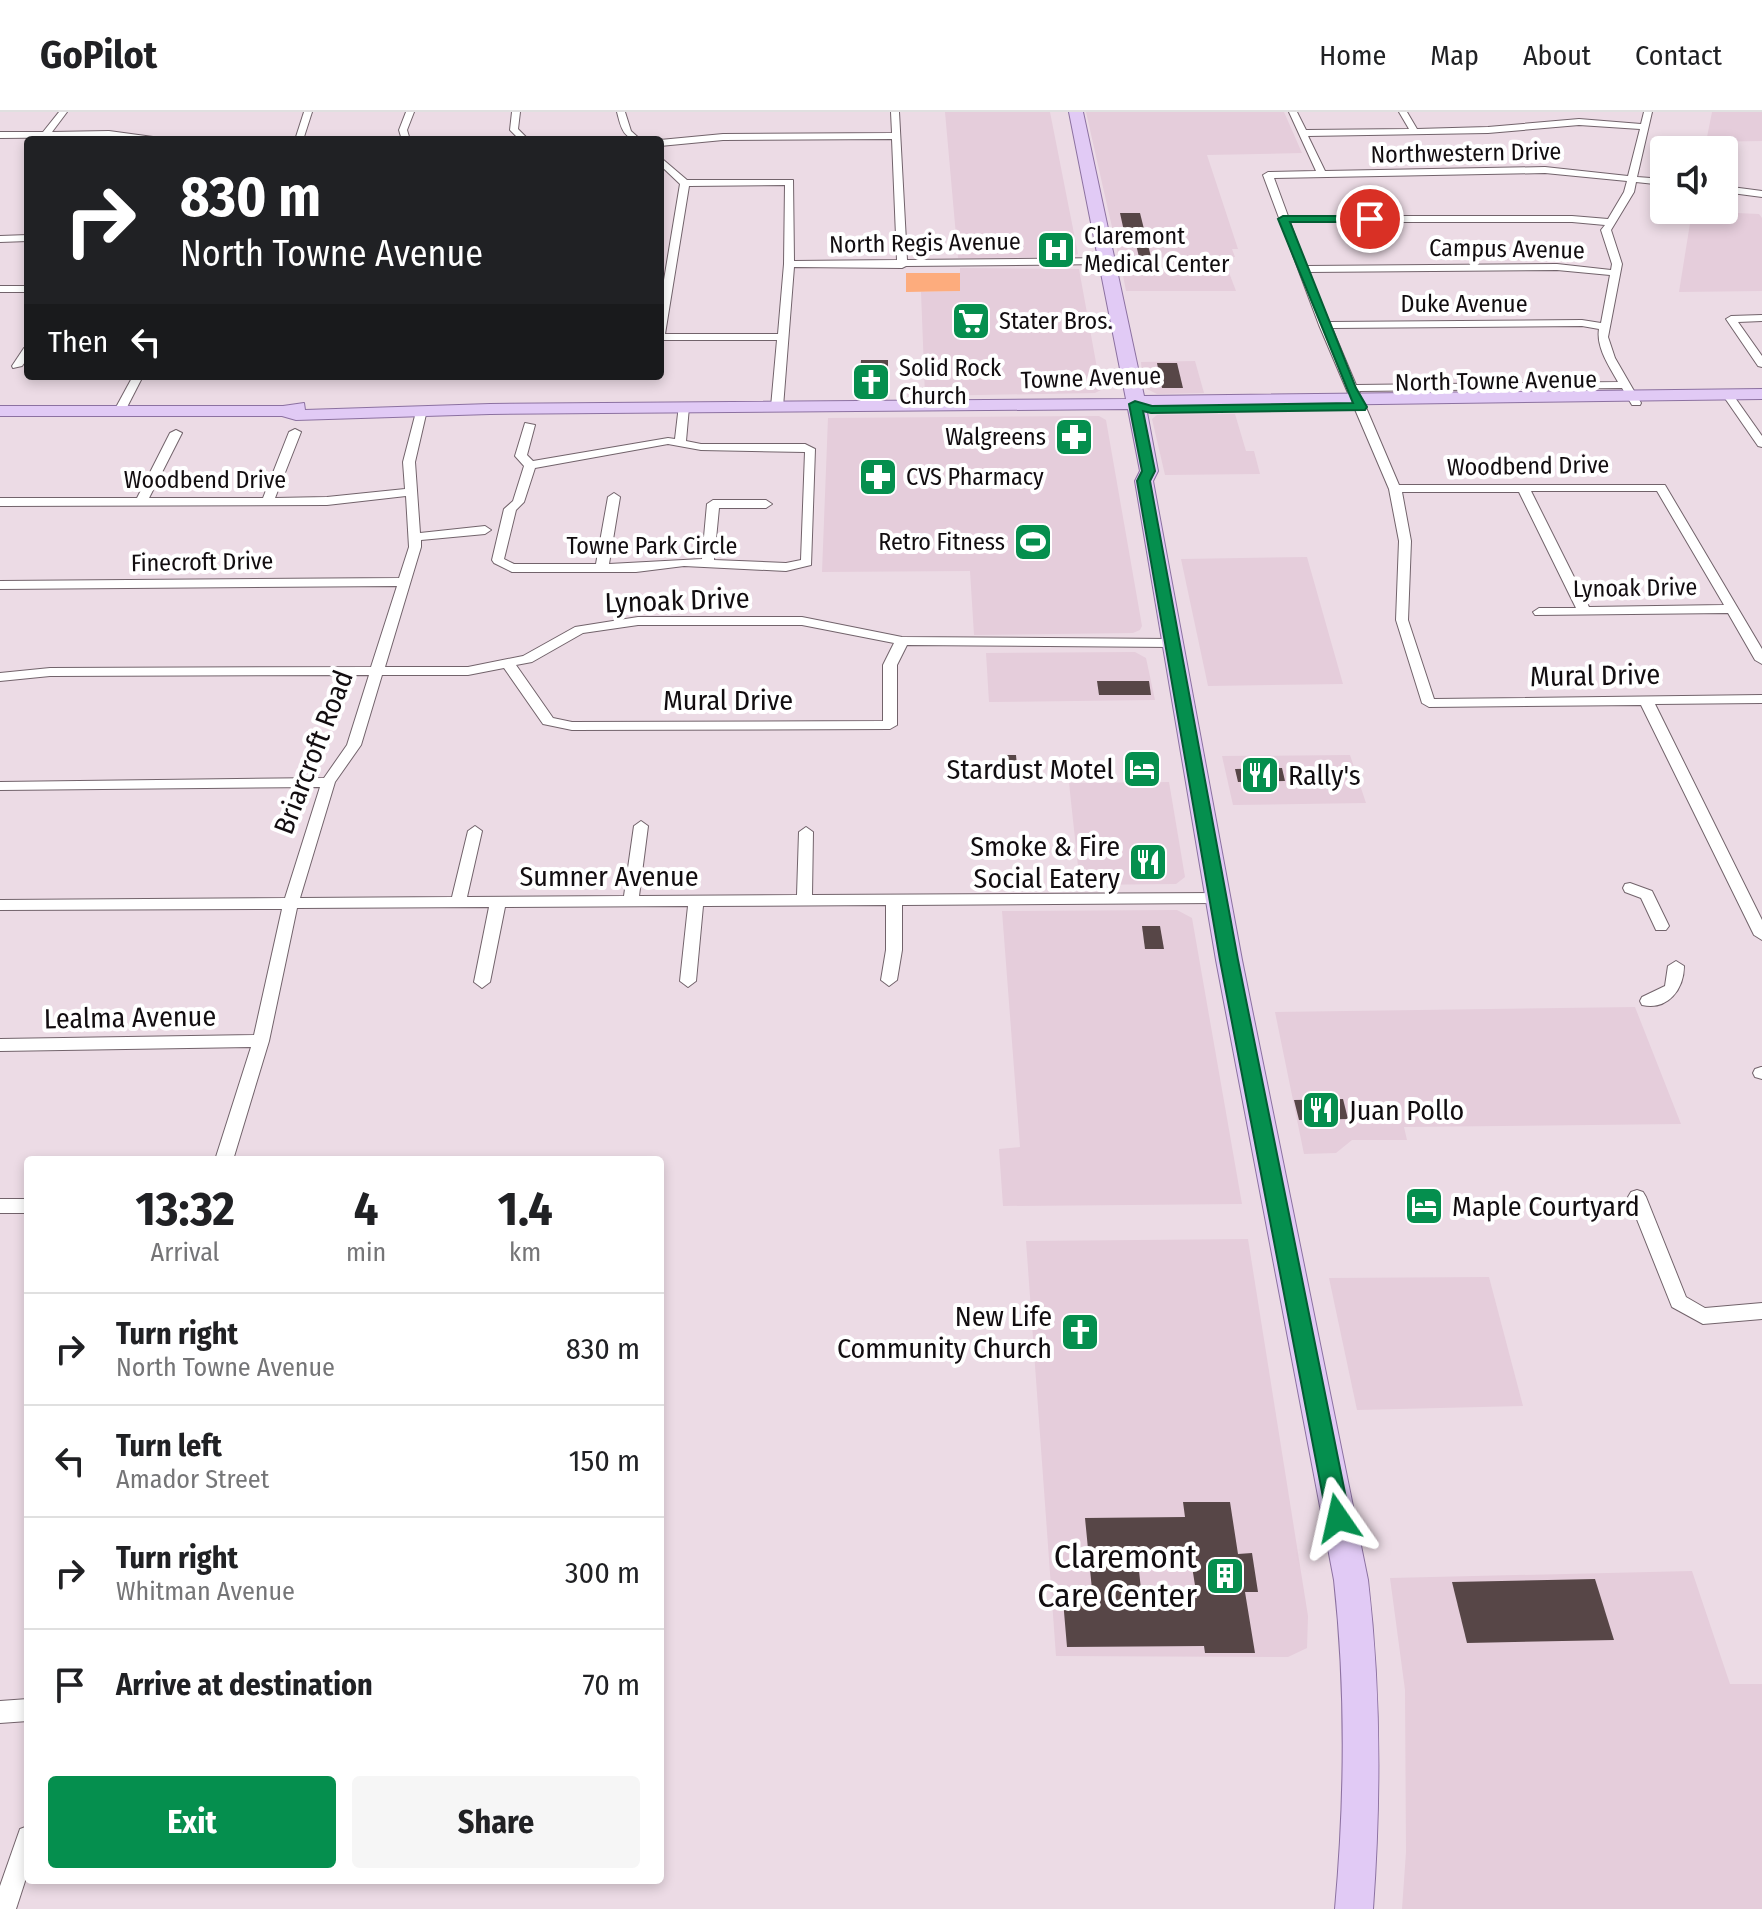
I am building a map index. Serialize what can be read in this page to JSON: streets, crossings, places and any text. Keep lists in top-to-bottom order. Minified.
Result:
{"streets":{"main road":["Towne Avenue","North Towne Avenue"],"street":["Northwestern Drive","North Regis Avenue","Campus Avenue","Duke Avenue","Woodbend Drive","Towne Park Circle","Finecroft Drive","Lynoak Drive","Mural Drive","Briarcroft Road","Sumner Avenue","Lealma Avenue"]},"crossings":[["Towne Avenue","North Towne Avenue"],["Towne Avenue","Briarcroft Road"],["Woodbend Drive","Lynoak Drive"],["Woodbend Drive","Mural Drive"],["Woodbend Drive","Briarcroft Road"],["Finecroft Drive","Briarcroft Road"],["Lynoak Drive","Mural Drive"],["Lynoak Drive","Briarcroft Road"],["Briarcroft Road","Sumner Avenue"],["Briarcroft Road","Lealma Avenue"]],"places":{"hospital":["Claremont Medical Center"],"supermarket":["Stater Bros."],"church":["Solid Rock Church","New Life Community Church"],"pharmacy":["Walgreens","CVS Pharmacy"],"sports":["Retro Fitness"],"hotel":["Stardust Motel","Maple Courtyard"],"restaurant":["Rally's","Smoke & Fire Social Eatery","Juan Pollo"],"building":["Claremont Care Center"]},"page":{"header":"GoPilot","nav":["Home","Map","About","Contact"],"turn":["830 m","North Towne Avenue"],"then":"Then","eta":["13:32","Arrival","4","min","1.4","km"],"list":[{"name":"Turn right","note":"North Towne Avenue","value":"830 m"},{"name":"Turn left","note":"Amador Street","value":"150 m"},{"name":"Turn right","note":"Whitman Avenue","value":"300 m"},{"name":"Arrive at destination","value":"70 m"}],"buttons":["Exit","Share"]}}
